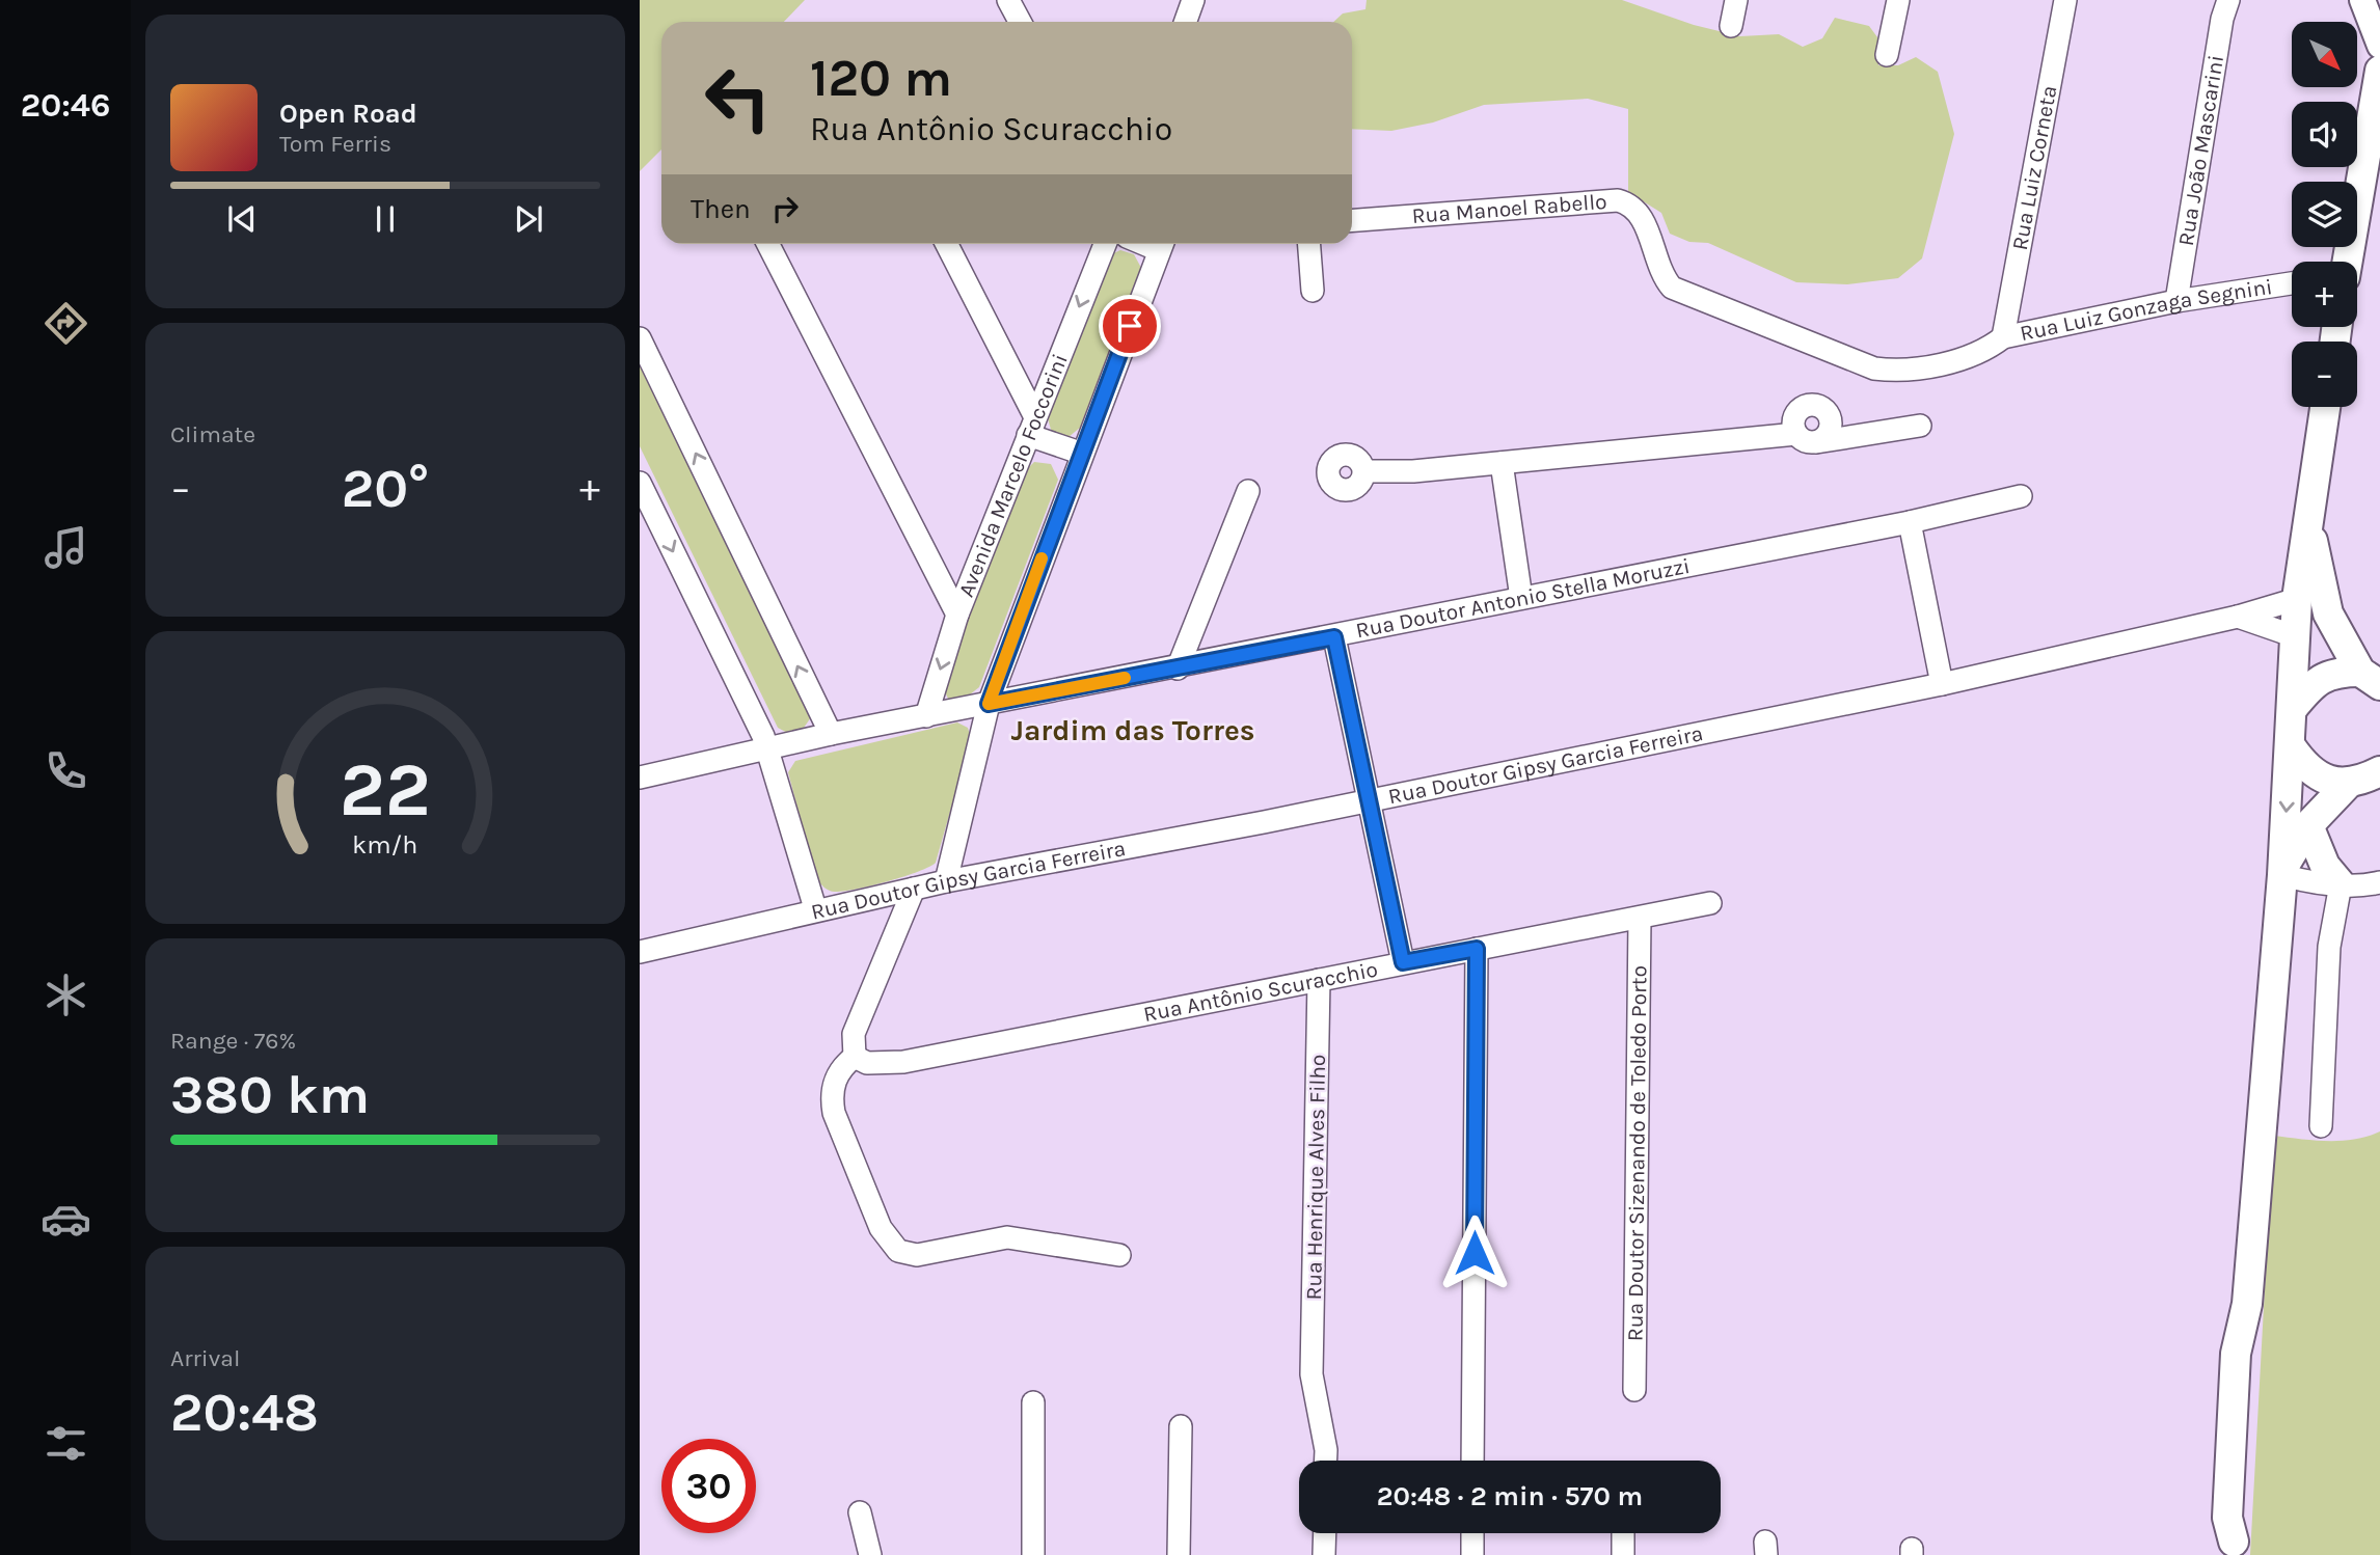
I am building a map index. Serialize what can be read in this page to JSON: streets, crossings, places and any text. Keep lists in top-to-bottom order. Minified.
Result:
{"streets":{"street":["Rua João Mascarini","Rua Luiz Corneta","Rua Manoel Rabello","Rua Luiz Gonzaga Segnini","Avenida Marcelo Foccorini","Rua Doutor Antonio Stella Moruzzi","Rua Doutor Gipsy Garcia Ferreira","Rua Antônio Scuracchio","Rua Doutor Sizenando de Toledo Porto","Rua Henrique Alves Filho"]},"crossings":[["Rua João Mascarini","Rua Luiz Gonzaga Segnini"],["Rua Luiz Corneta","Rua Luiz Gonzaga Segnini"],["Rua Manoel Rabello","Rua Luiz Gonzaga Segnini"],["Avenida Marcelo Foccorini","Rua Doutor Antonio Stella Moruzzi"],["Rua Antônio Scuracchio","Rua Doutor Sizenando de Toledo Porto"],["Rua Antônio Scuracchio","Rua Henrique Alves Filho"]],"districts":["Jardim das Torres"],"north":"bottom right","page":{"tabs":"20:46","map_buttons":["+","−"],"turn":["120 m","Rua Antônio Scuracchio"],"song":["Open Road","Tom Ferris"],"then":"Then","tile":["Climate",["Range · 76%","380 km"],["Arrival","20:48"]],"heat":["−","20°","+"],"limit":"30","trip":"20:48 · 2 min · 570 m","gauge":["22","km/h"]}}
